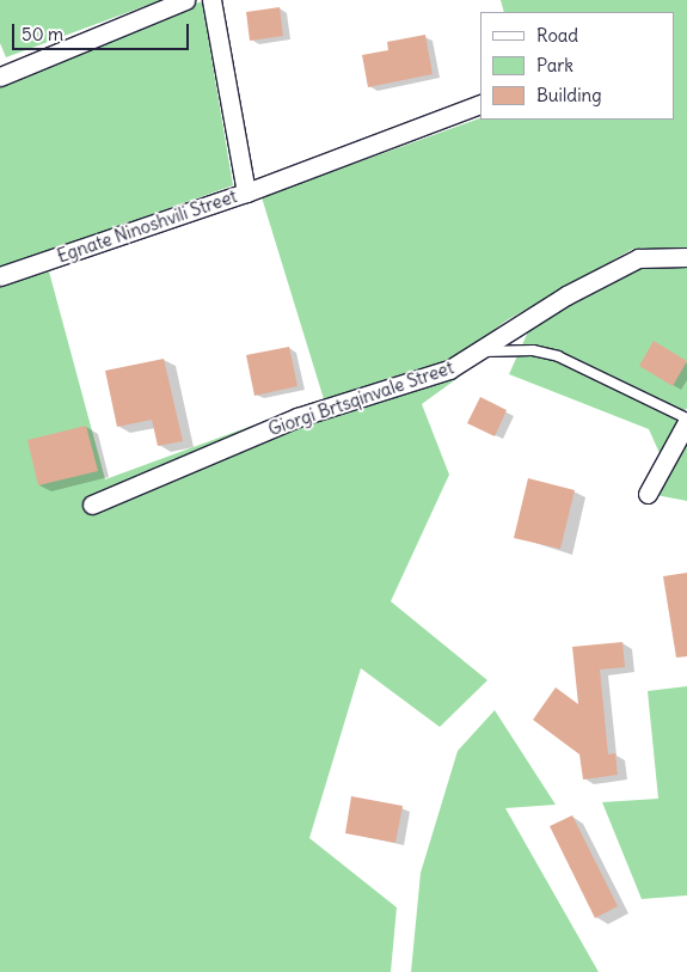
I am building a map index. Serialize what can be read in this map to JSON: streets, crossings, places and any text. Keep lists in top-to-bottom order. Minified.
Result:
{"streets":{"street":["Egnate Ninoshvili Street","Giorgi Brtsqinvale Street"]},"legend":["Road","Park","Building"],"scale_bar":"50 m"}
